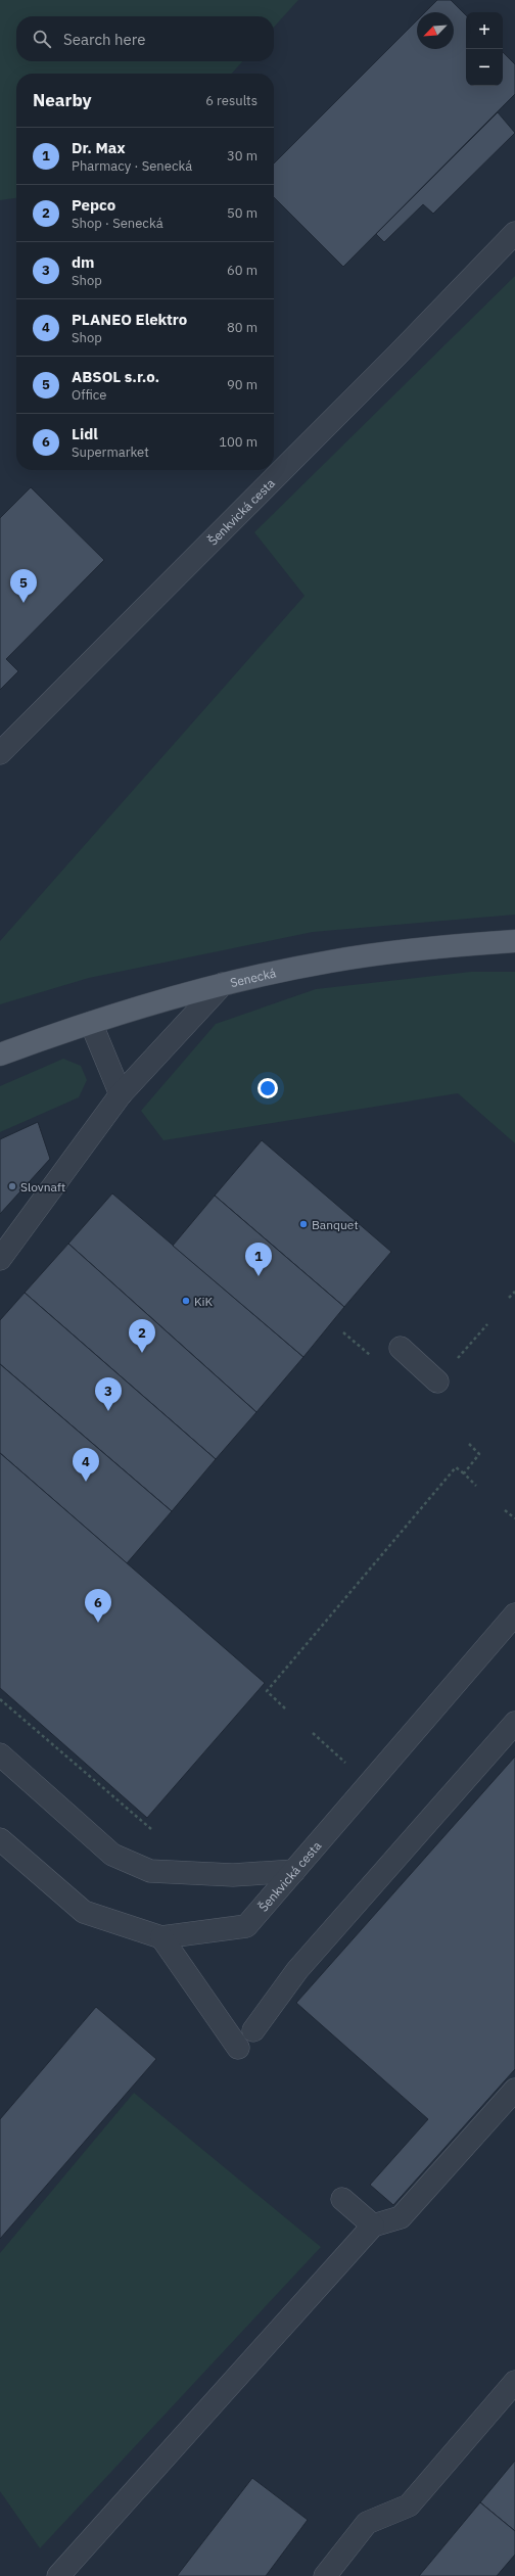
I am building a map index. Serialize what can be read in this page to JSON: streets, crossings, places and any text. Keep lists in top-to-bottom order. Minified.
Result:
{"streets":{"main road":["Senecká"],"lane":["Šenkvická cesta"]},"places":["Slovnaft","Banquet","KiK"],"north":"bottom left","page":{"map_buttons":["+","−"],"search":"Search here","heading":["Nearby","6 results"],"list":[{"mark":"1","name":"Dr. Max","note":"Pharmacy · Senecká","value":"30 m"},{"mark":"2","name":"Pepco","note":"Shop · Senecká","value":"50 m"},{"mark":"3","name":"dm","note":"Shop","value":"60 m"},{"mark":"4","name":"PLANEO Elektro","note":"Shop","value":"80 m"},{"mark":"5","name":"ABSOL s.r.o.","note":"Office","value":"90 m"},{"mark":"6","name":"Lidl","note":"Supermarket","value":"100 m"}],"pins":["5","1","2","3","4","6"]}}
